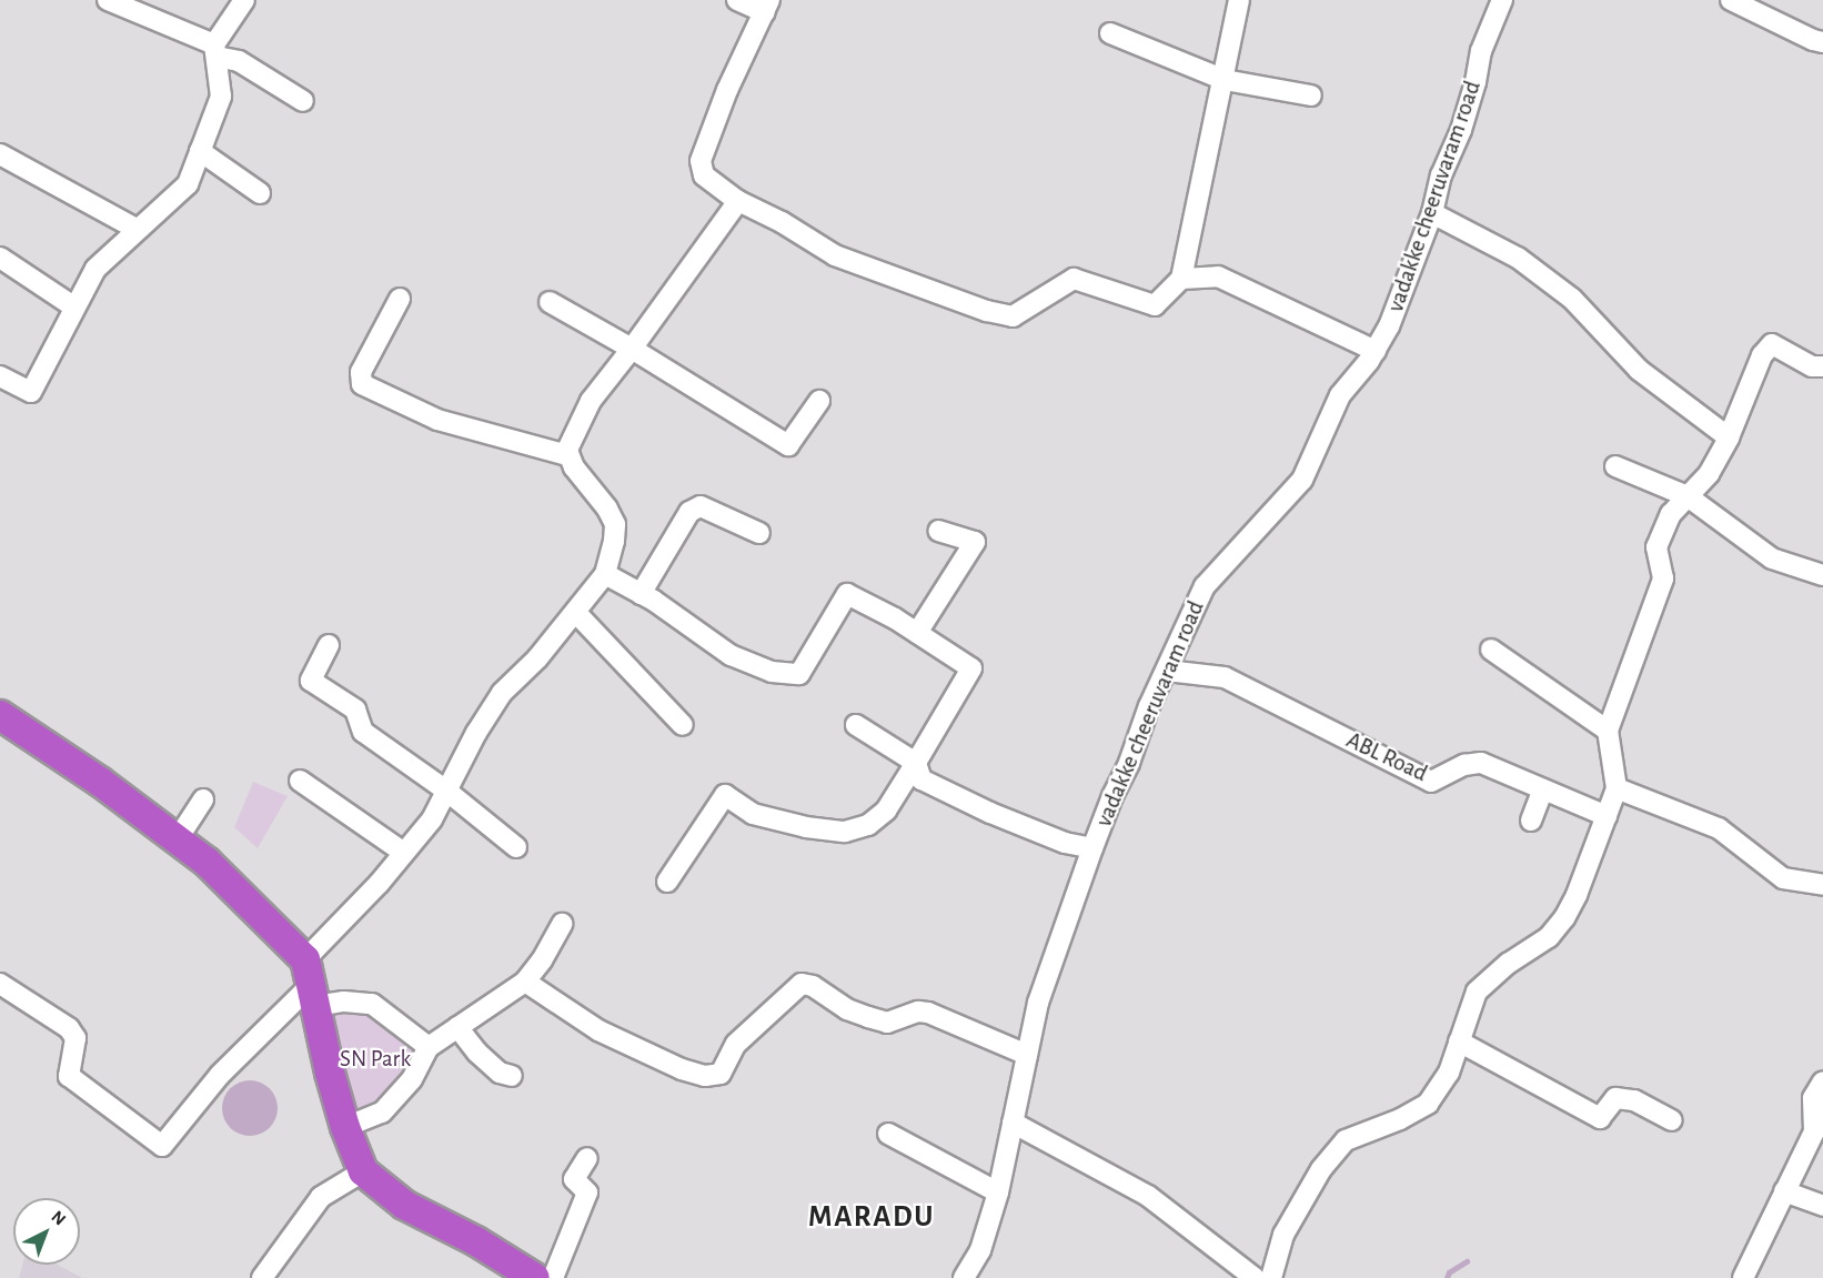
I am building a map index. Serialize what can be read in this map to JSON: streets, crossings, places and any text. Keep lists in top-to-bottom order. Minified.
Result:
{"streets":{"street":["vadakke cheeruvaram road","ABL Road"]},"crossings":[["vadakke cheeruvaram road","ABL Road"]],"districts":["MARADU"],"parks":["SN Park"],"north":"top right"}
